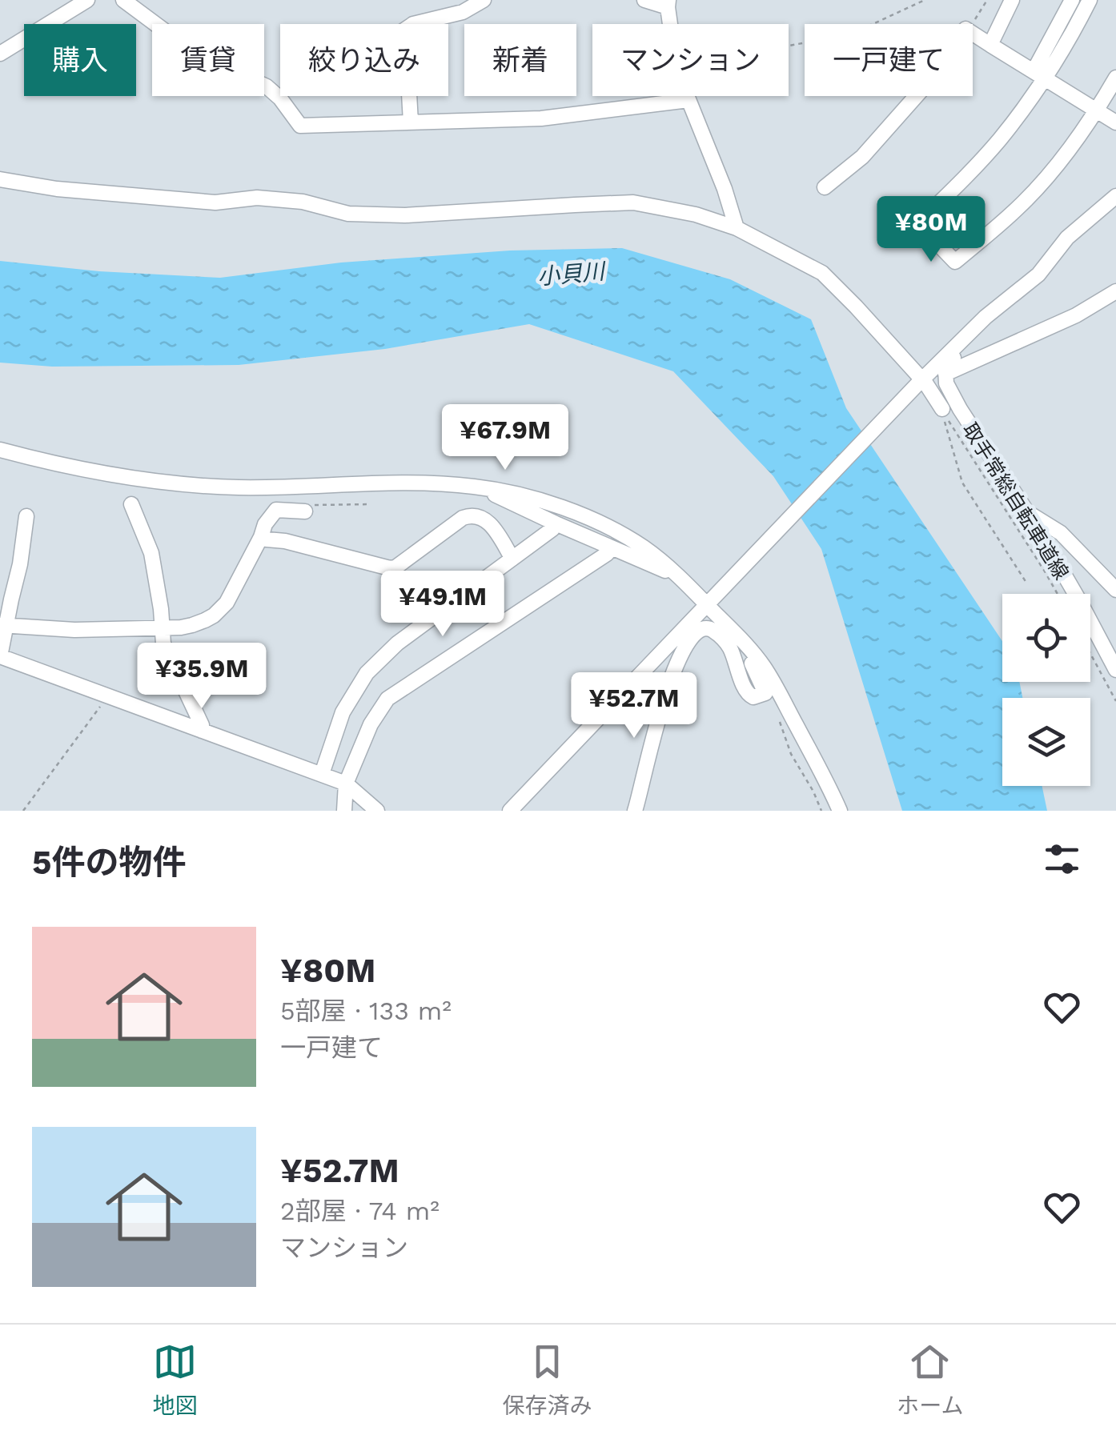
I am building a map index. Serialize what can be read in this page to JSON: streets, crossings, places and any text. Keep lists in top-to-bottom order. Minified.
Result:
{"streets":{"path":["取手常総自転車道線"]},"water":["小貝川"],"page":{"chip":["購入","賃貸","絞り込み","新着","マンション","一戸建て"],"price":["¥80M","¥67.9M","¥49.1M","¥35.9M","¥52.7M"],"heading":"5件の物件","list":[{"name":"¥80M","note":"5部屋 · 133 m² · 一戸建て"},{"name":"¥52.7M","note":"2部屋 · 74 m² · マンション"}],"tabs":["地図","保存済み","ホーム"]}}
